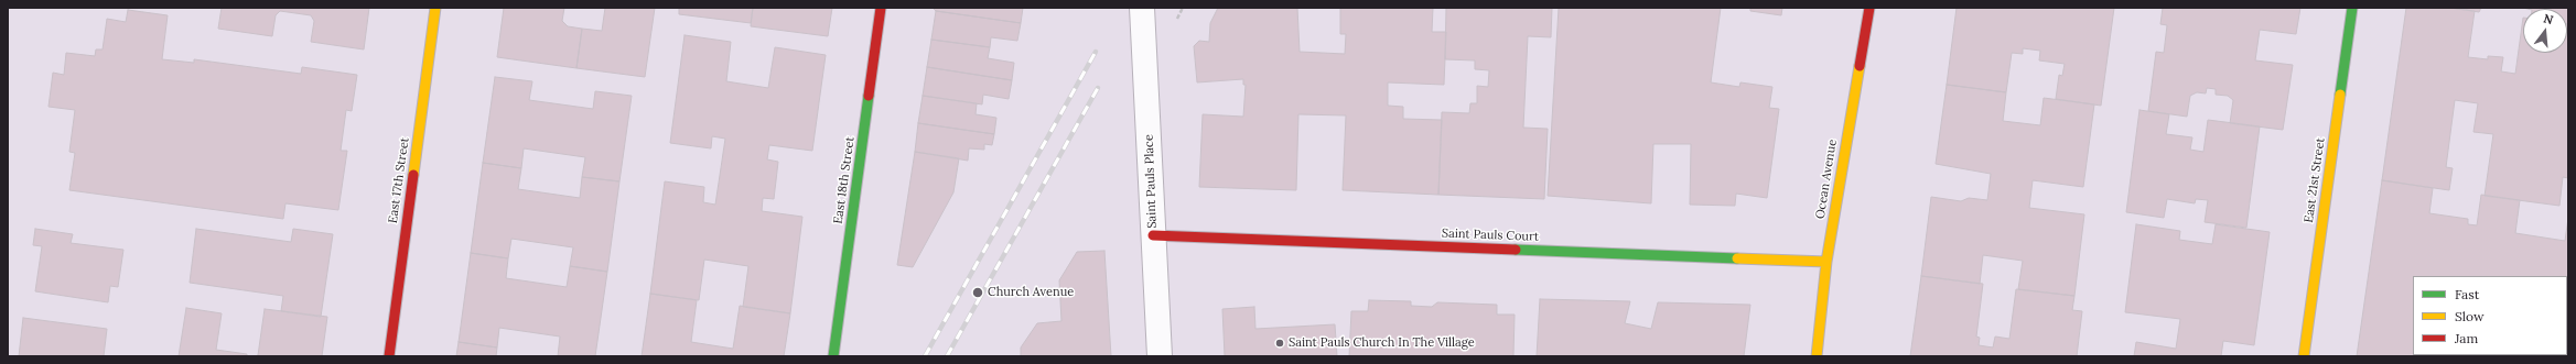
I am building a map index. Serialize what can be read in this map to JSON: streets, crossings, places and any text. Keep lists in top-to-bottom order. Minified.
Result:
{"streets":{"street":["Ocean Avenue","East 17th Street","East 18th Street","East 21st Street","Saint Pauls Place","Saint Pauls Court"]},"crossings":[["Ocean Avenue","Saint Pauls Court"],["Saint Pauls Place","Saint Pauls Court"]],"places":["Church Avenue","Saint Pauls Church In The Village"],"legend":["Fast","Slow","Jam"],"north":"top"}
